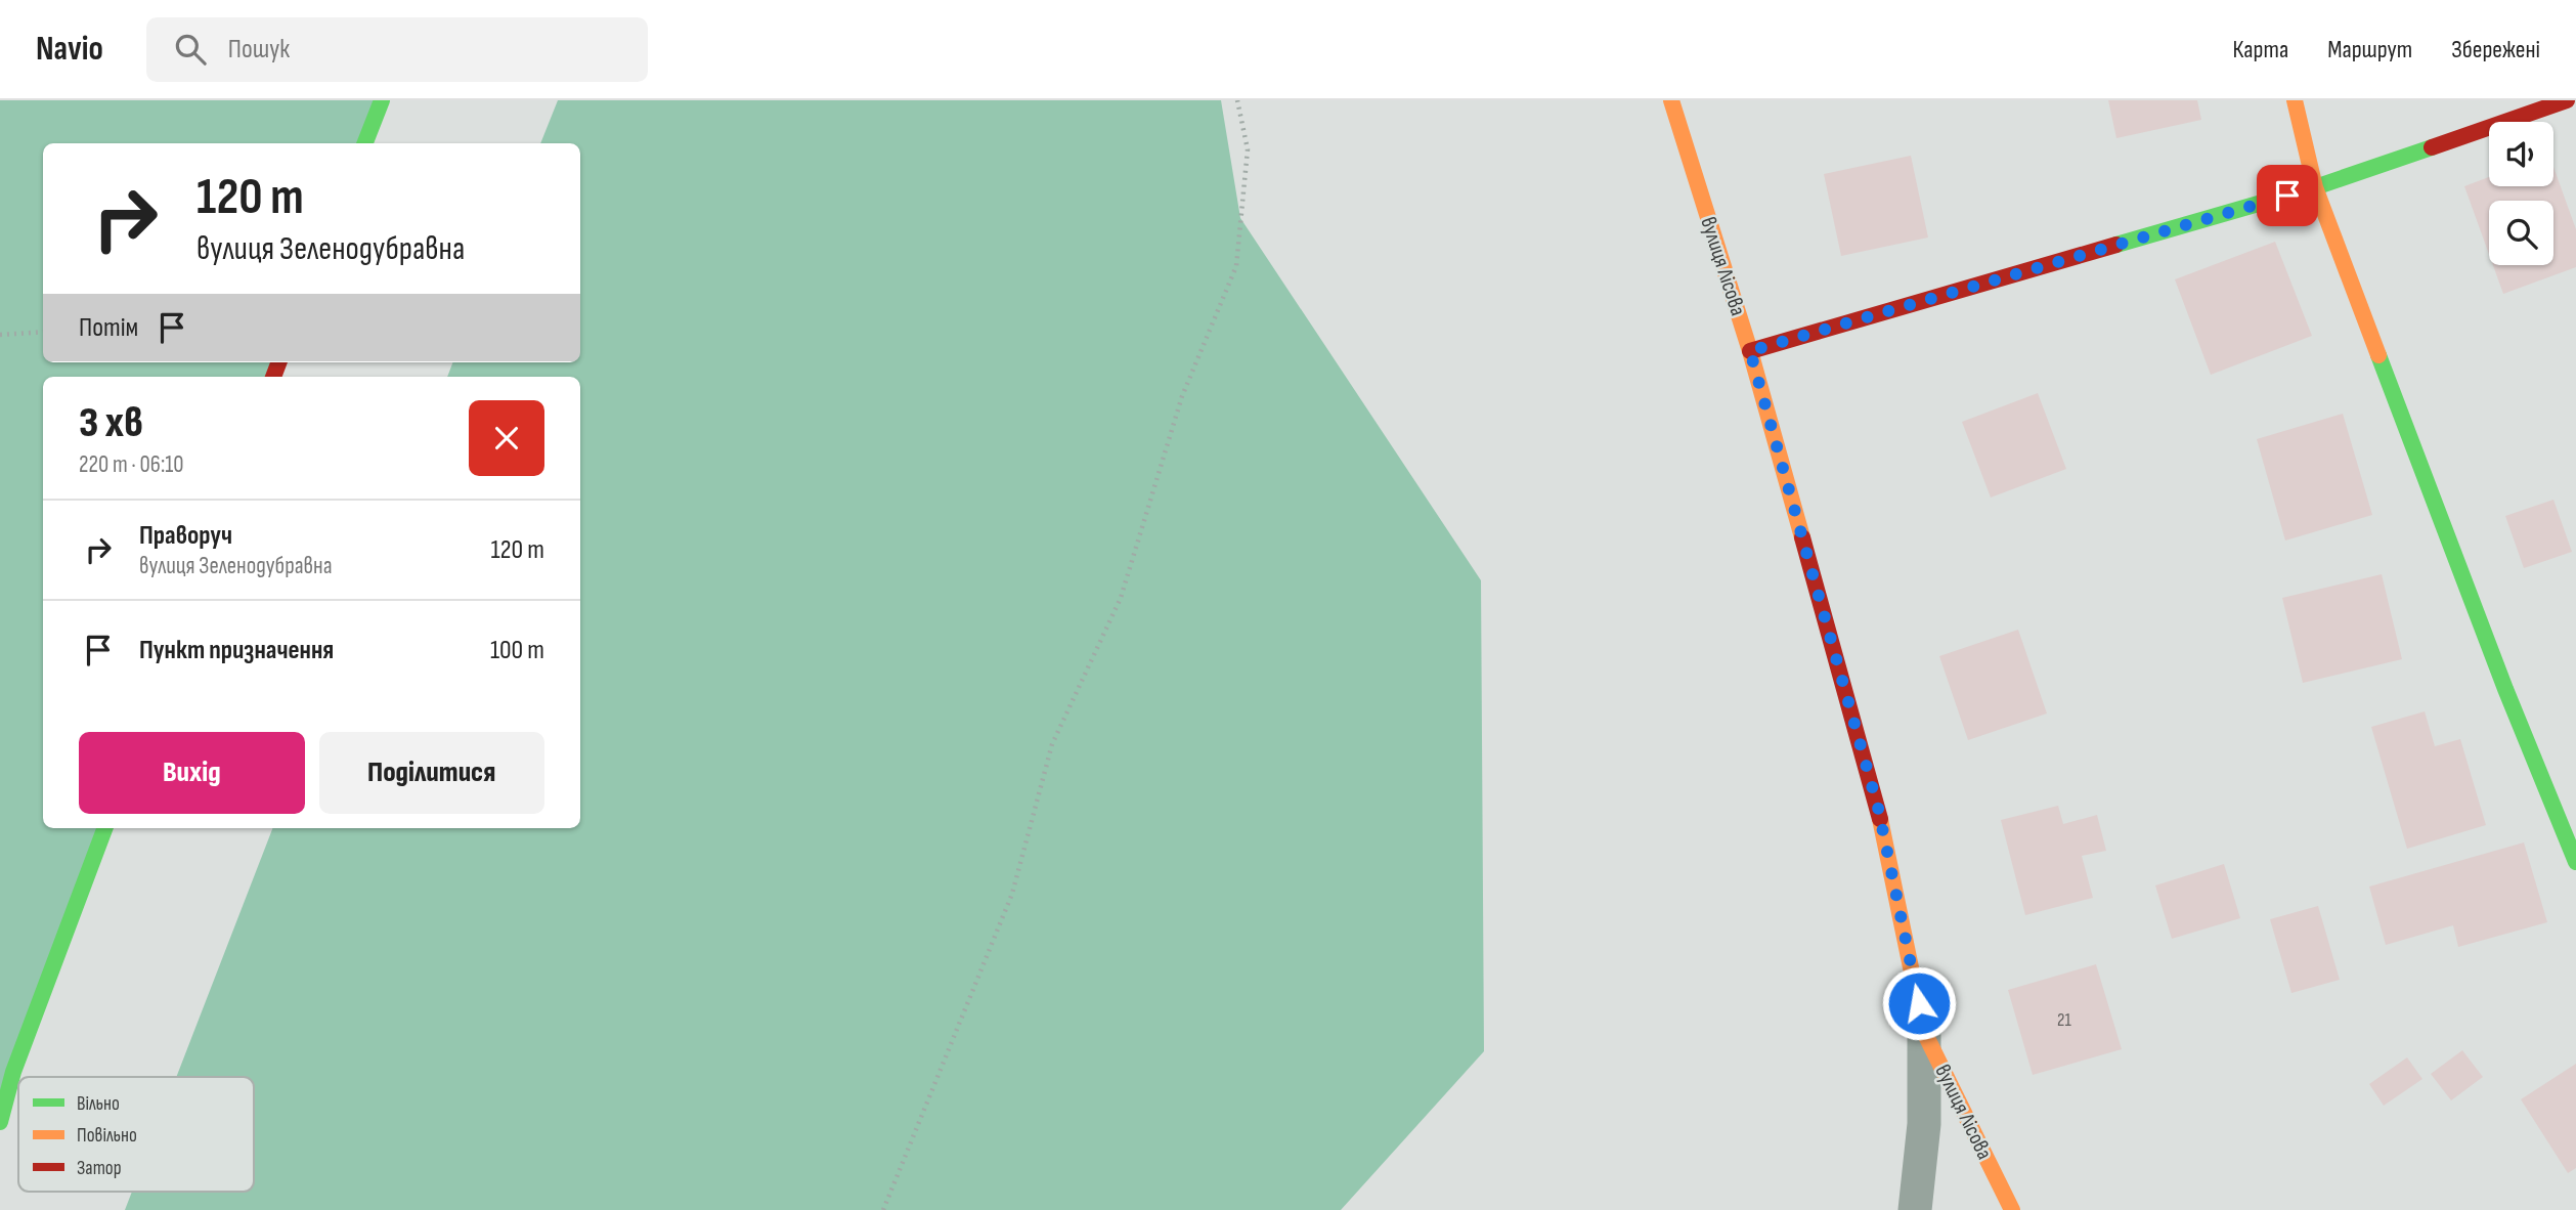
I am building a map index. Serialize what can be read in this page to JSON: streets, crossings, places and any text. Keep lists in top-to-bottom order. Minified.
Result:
{"streets":{"street":["вулиця Лісова"]},"house_numbers":["21"],"legend":["Вільно","Повільно","Затор"],"page":{"header":"Navio","search":"Пошук","nav":["Карта","Маршрут","Збережені"],"turn":["120 m","вулиця Зеленодубравна"],"then":"Потім","heading":["3 хв","220 m · 06:10"],"list":[{"name":"Праворуч","note":"вулиця Зеленодубравна","value":"120 m"},{"name":"Пункт призначення","value":"100 m"}],"buttons":["Вихід","Поділитися"]}}
